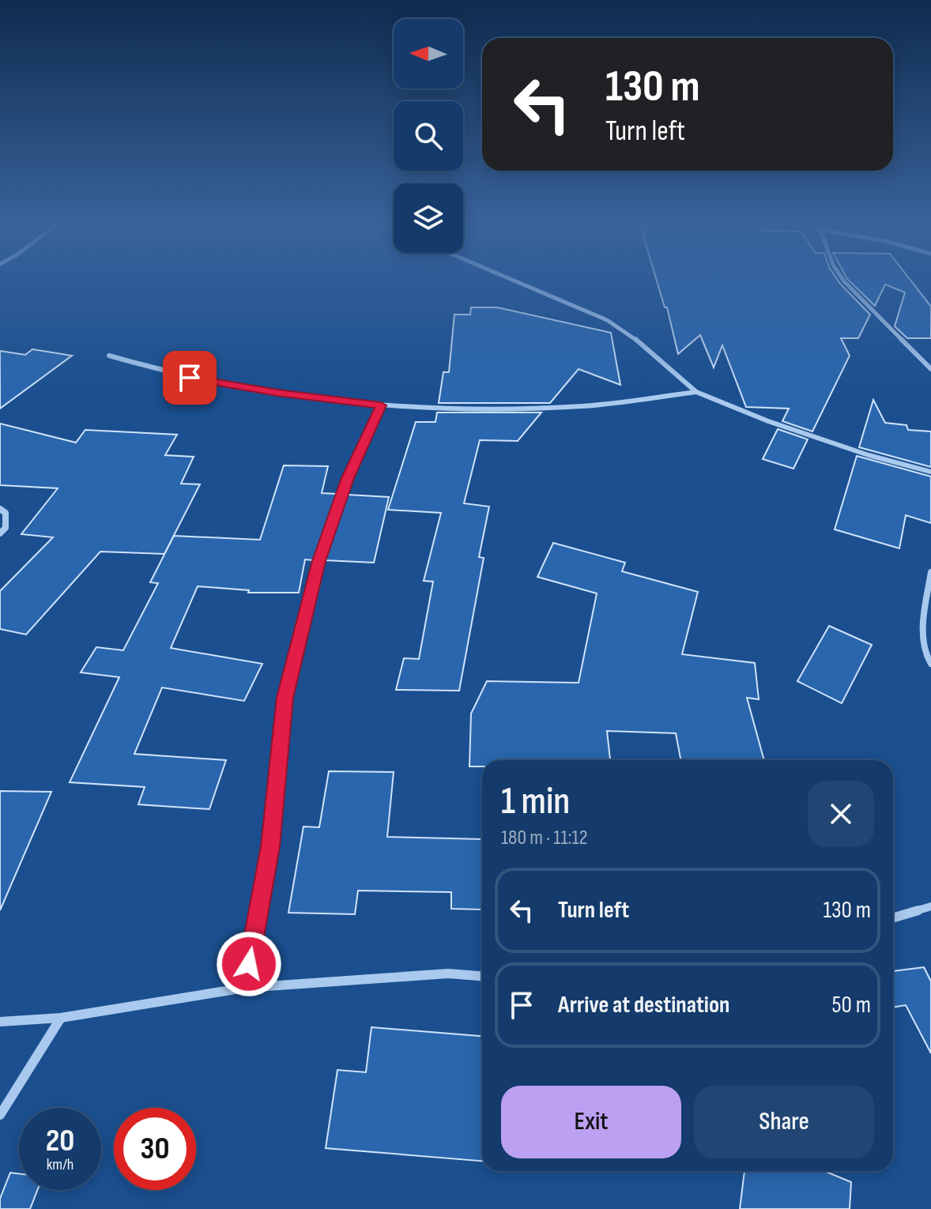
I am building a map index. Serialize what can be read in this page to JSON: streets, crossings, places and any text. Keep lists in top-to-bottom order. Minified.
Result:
{"north":"left","page":{"turn":["130 m","Turn left"],"heading":["1 min","180 m · 11:12"],"list":[{"name":"Turn left","value":"130 m"},{"name":"Arrive at destination","value":"50 m"}],"buttons":["Exit","Share"],"speed":"20 km/h","limit":"30"}}
